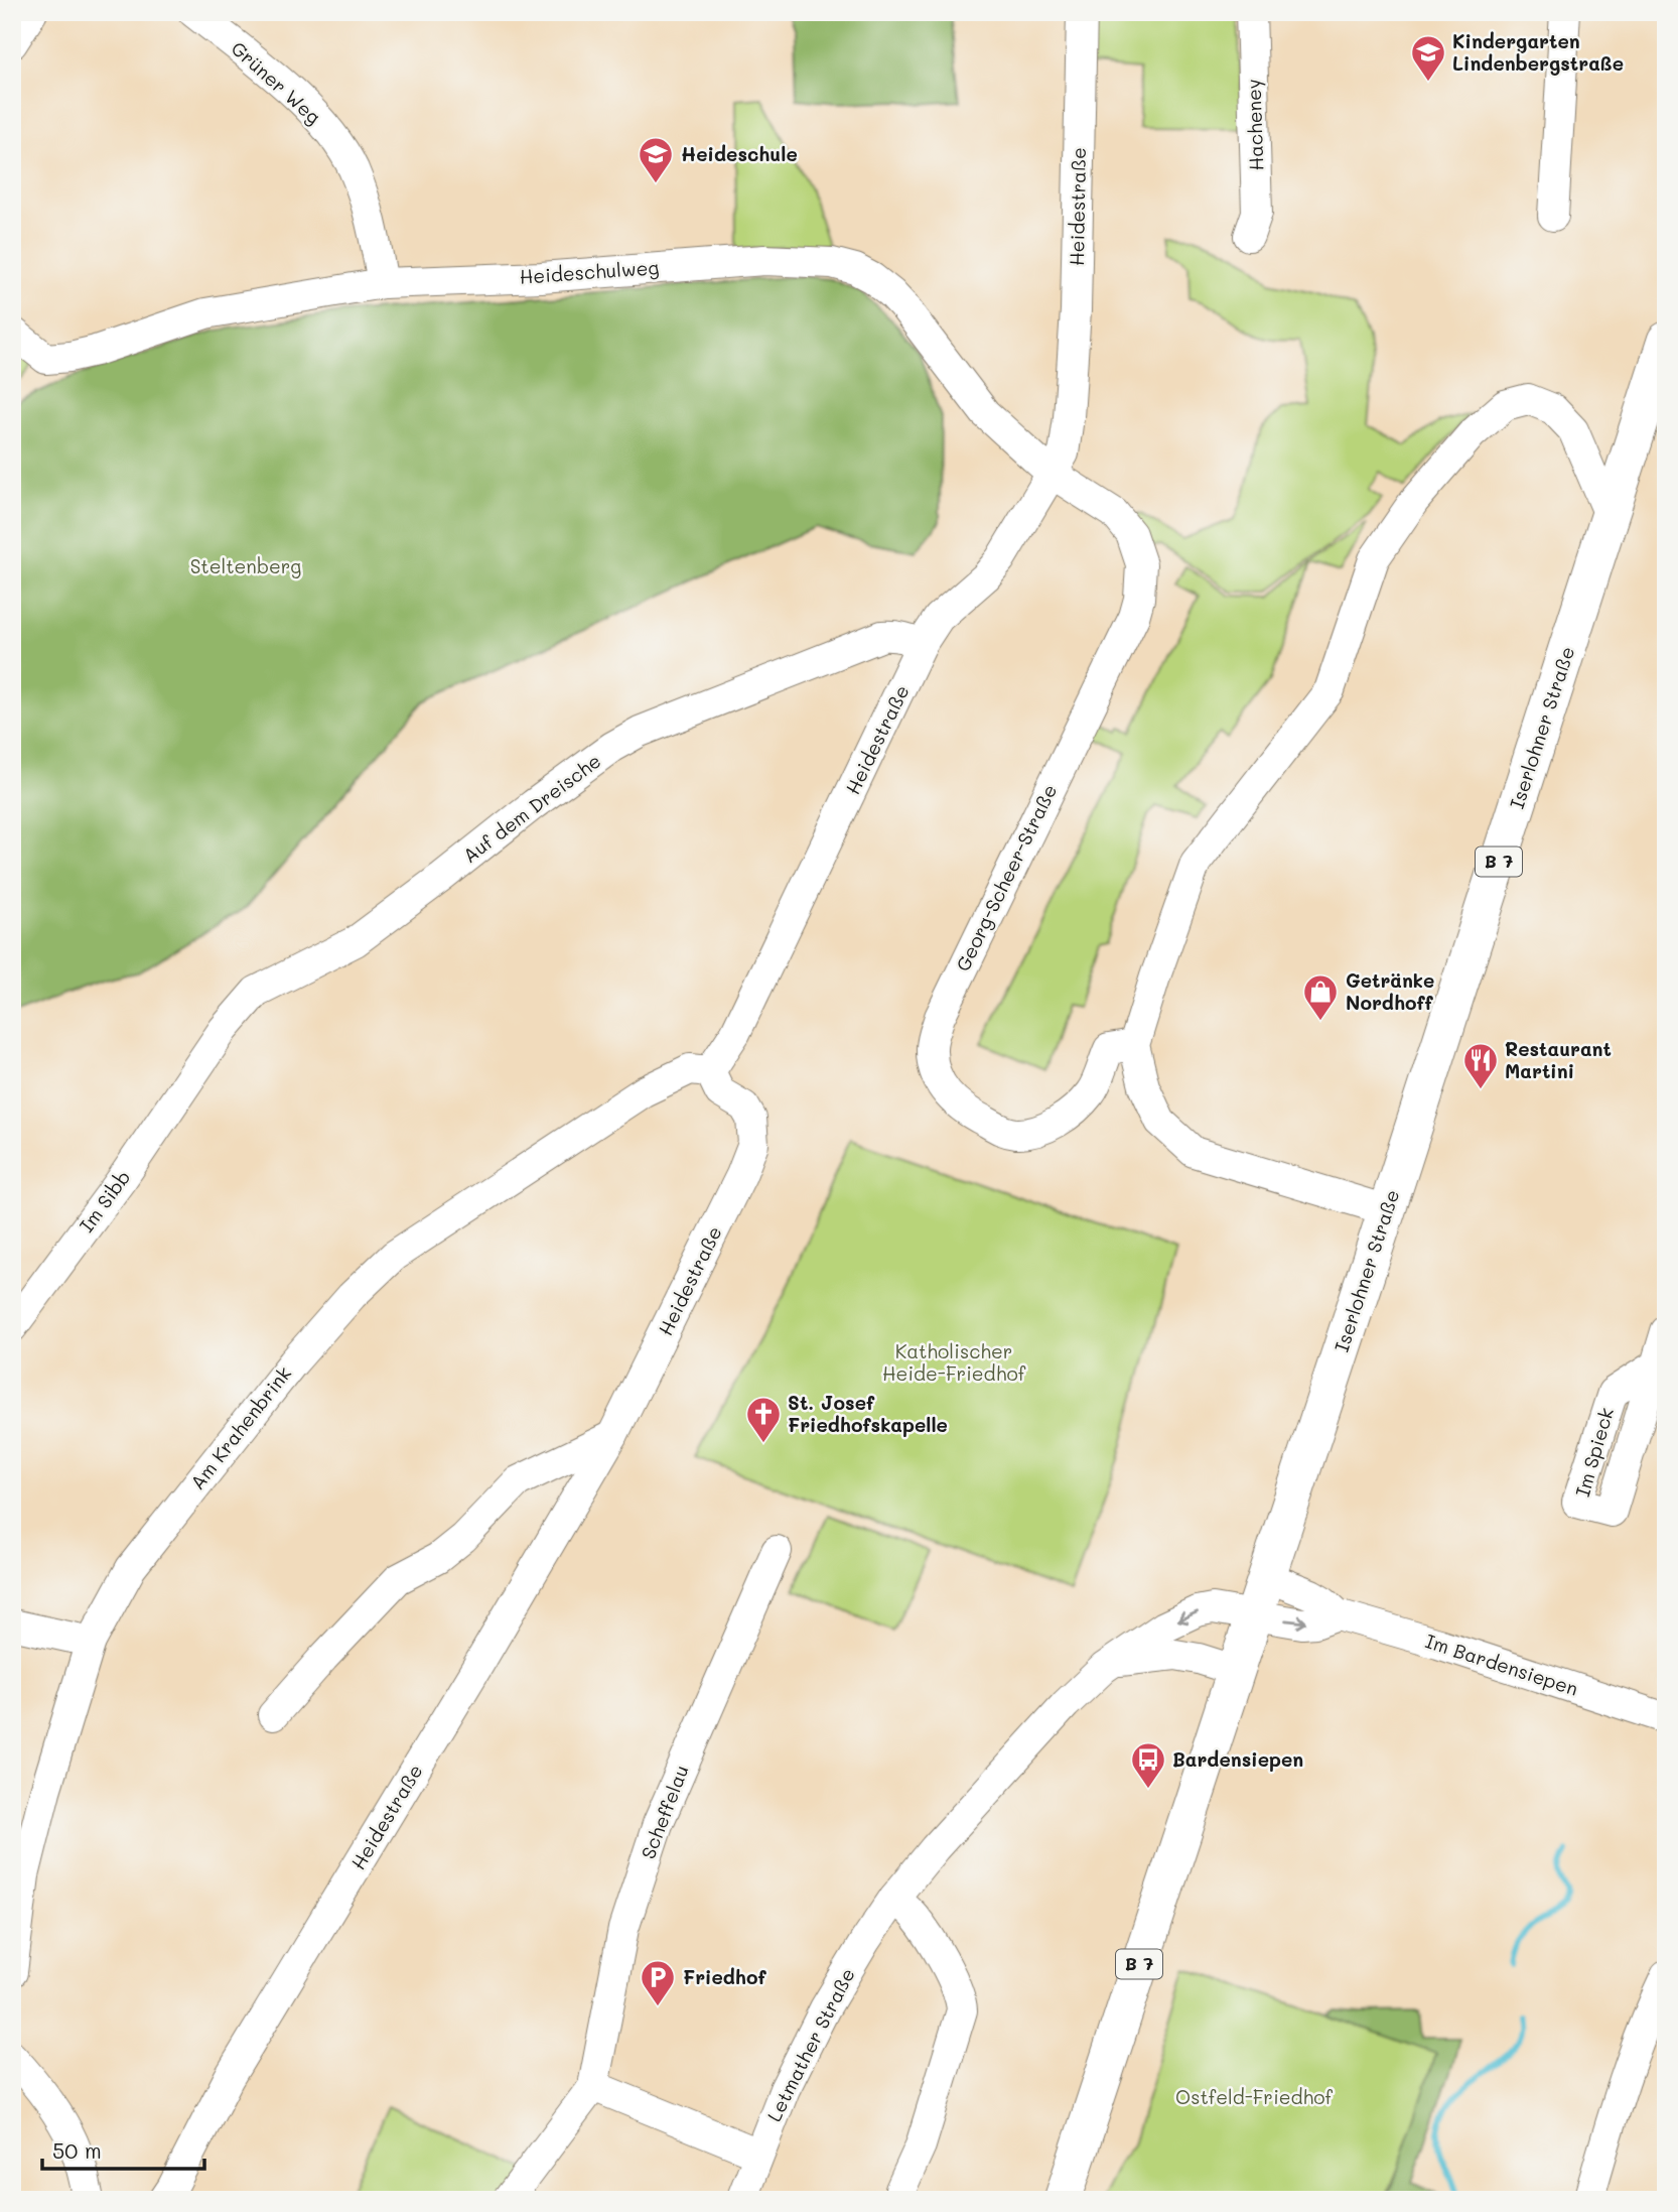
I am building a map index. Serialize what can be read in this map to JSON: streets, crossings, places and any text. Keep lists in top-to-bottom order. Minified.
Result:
{"streets":{"main road":["Iserlohner Straße","B 7"],"street":["Grüner Weg","Hacheney","Heidestraße","Heideschulweg","Auf dem Dreische","Georg-Scheer-Straße","Im Sibb","Am Krahenbrink","Im Bardensiepen","Scheffelau","Letmather Straße"]},"crossings":[["Grüner Weg","Heideschulweg"],["Heidestraße","Heideschulweg"],["Heidestraße","Auf dem Dreische"],["Heidestraße","Georg-Scheer-Straße"],["Heidestraße","Am Krahenbrink"],["Heideschulweg","Georg-Scheer-Straße"],["Iserlohner Straße","Im Bardensiepen"],["Iserlohner Straße","Letmather Straße"],["Auf dem Dreische","Im Sibb"]],"parks":["Steltenberg","Katholischer Heide-Friedhof","Ostfeld-Friedhof"],"places":{"school or university":["Kindergarten Lindenbergstraße","Heideschule"],"shop":["Getränke Nordhoff"],"restaurant":["Restaurant Martini"],"church":["St. Josef Friedhofskapelle"],"bus stop":["Bardensiepen"],"parking":["Friedhof"]},"scale_bar":"50 m"}
